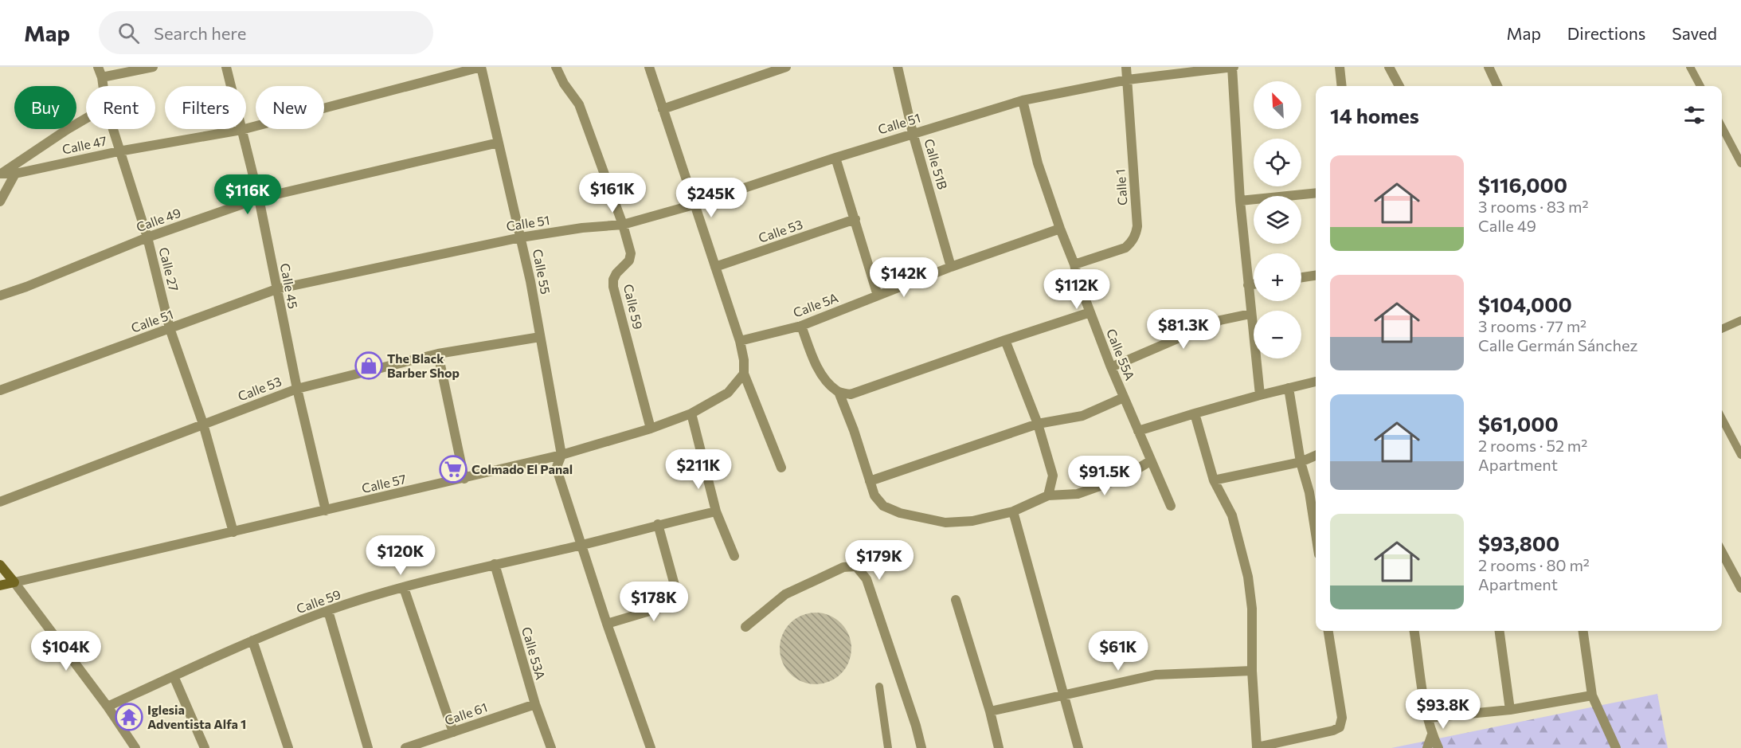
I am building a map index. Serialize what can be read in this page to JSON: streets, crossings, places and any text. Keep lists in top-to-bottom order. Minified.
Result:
{"streets":{"street":["Calle 51","Calle 47","Calle 51B","Calle 1","Calle 49","Calle 53","Calle 27","Calle 55","Calle 45","Calle 5A","Calle 59","Calle 55A","Calle 57","Calle 53A","Calle 61"]},"crossings":[["Calle 51","Calle 51B"],["Calle 51","Calle 1"],["Calle 51","Calle 27"],["Calle 51","Calle 55"],["Calle 51","Calle 45"],["Calle 51","Calle 59"],["Calle 51","Calle 55A"],["Calle 47","Calle 27"],["Calle 47","Calle 55"],["Calle 47","Calle 45"],["Calle 51B","Calle 5A"],["Calle 1","Calle 55A"],["Calle 49","Calle 27"],["Calle 49","Calle 55"],["Calle 49","Calle 45"],["Calle 53","Calle 27"],["Calle 53","Calle 55"],["Calle 53","Calle 45"],["Calle 27","Calle 57"],["Calle 55","Calle 59"],["Calle 55","Calle 57"],["Calle 45","Calle 57"],["Calle 5A","Calle 55A"],["Calle 59","Calle 57"],["Calle 59","Calle 53A"],["Calle 53A","Calle 61"]],"places":{"shop":["The Black Barber Shop"],"supermarket":["Colmado El Panal"],"temple":["Iglesia Adventista Alfa 1"]},"north":"top left","page":{"header":"Map","search":"Search here","nav":["Map","Directions","Saved"],"map_buttons":["+","−"],"chip":["Buy","Rent","Filters","New"],"heading":"14 homes","list":[{"name":"$116,000","note":"3 rooms · 83 m² · Calle 49"},{"name":"$104,000","note":"3 rooms · 77 m² · Calle Germán Sánchez"},{"name":"$61,000","note":"2 rooms · 52 m² · Apartment"},{"name":"$93,800","note":"2 rooms · 80 m² · Apartment"}],"price":["$161K","$116K","$245K","$142K","$112K","$81.3K","$211K","$91.5K","$120K","$179K","$178K","$104K","$61K","$93.8K"]}}
